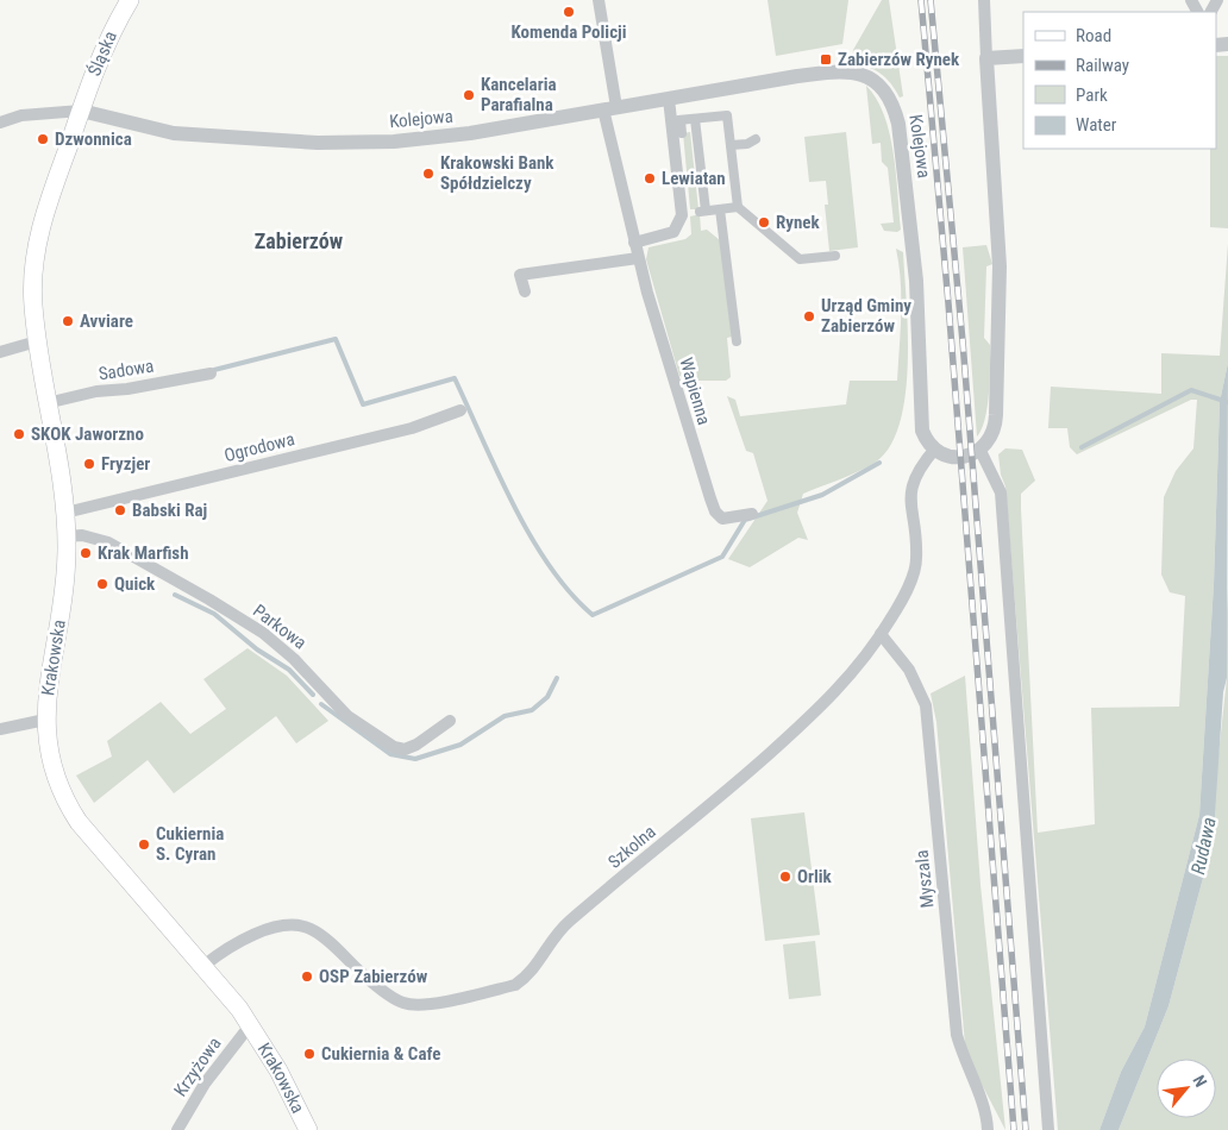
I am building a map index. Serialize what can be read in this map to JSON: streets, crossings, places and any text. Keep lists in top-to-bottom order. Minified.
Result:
{"streets":{"main road":["Śląska","Krakowska"],"street":["Kolejowa","Sadowa","Wapienna","Ogrodowa","Parkowa","Szkolna","Myszala","Krzyżowa"]},"crossings":[["Śląska","Kolejowa"],["Śląska","Krakowska"],["Kolejowa","Wapienna"],["Kolejowa","Krakowska"],["Kolejowa","Szkolna"],["Sadowa","Krakowska"],["Ogrodowa","Krakowska"],["Parkowa","Krakowska"],["Krakowska","Szkolna"],["Krakowska","Krzyżowa"],["Szkolna","Myszala"]],"districts":["Zabierzów"],"water":["Rudawa"],"places":{"other":["Komenda Policji","Kancelaria Parafialna","Dzwonnica","Krakowski Bank Spółdzielczy","Lewiatan","Rynek","Urząd Gminy Zabierzów","Avviare","SKOK Jaworzno","Fryzjer","Babski Raj","Krak Marfish","Quick","Cukiernia S. Cyran","Orlik","OSP Zabierzów","Cukiernia & Cafe"],"transit":["Zabierzów Rynek"]},"legend":["Road","Railway","Park","Water"],"north":"top right"}
